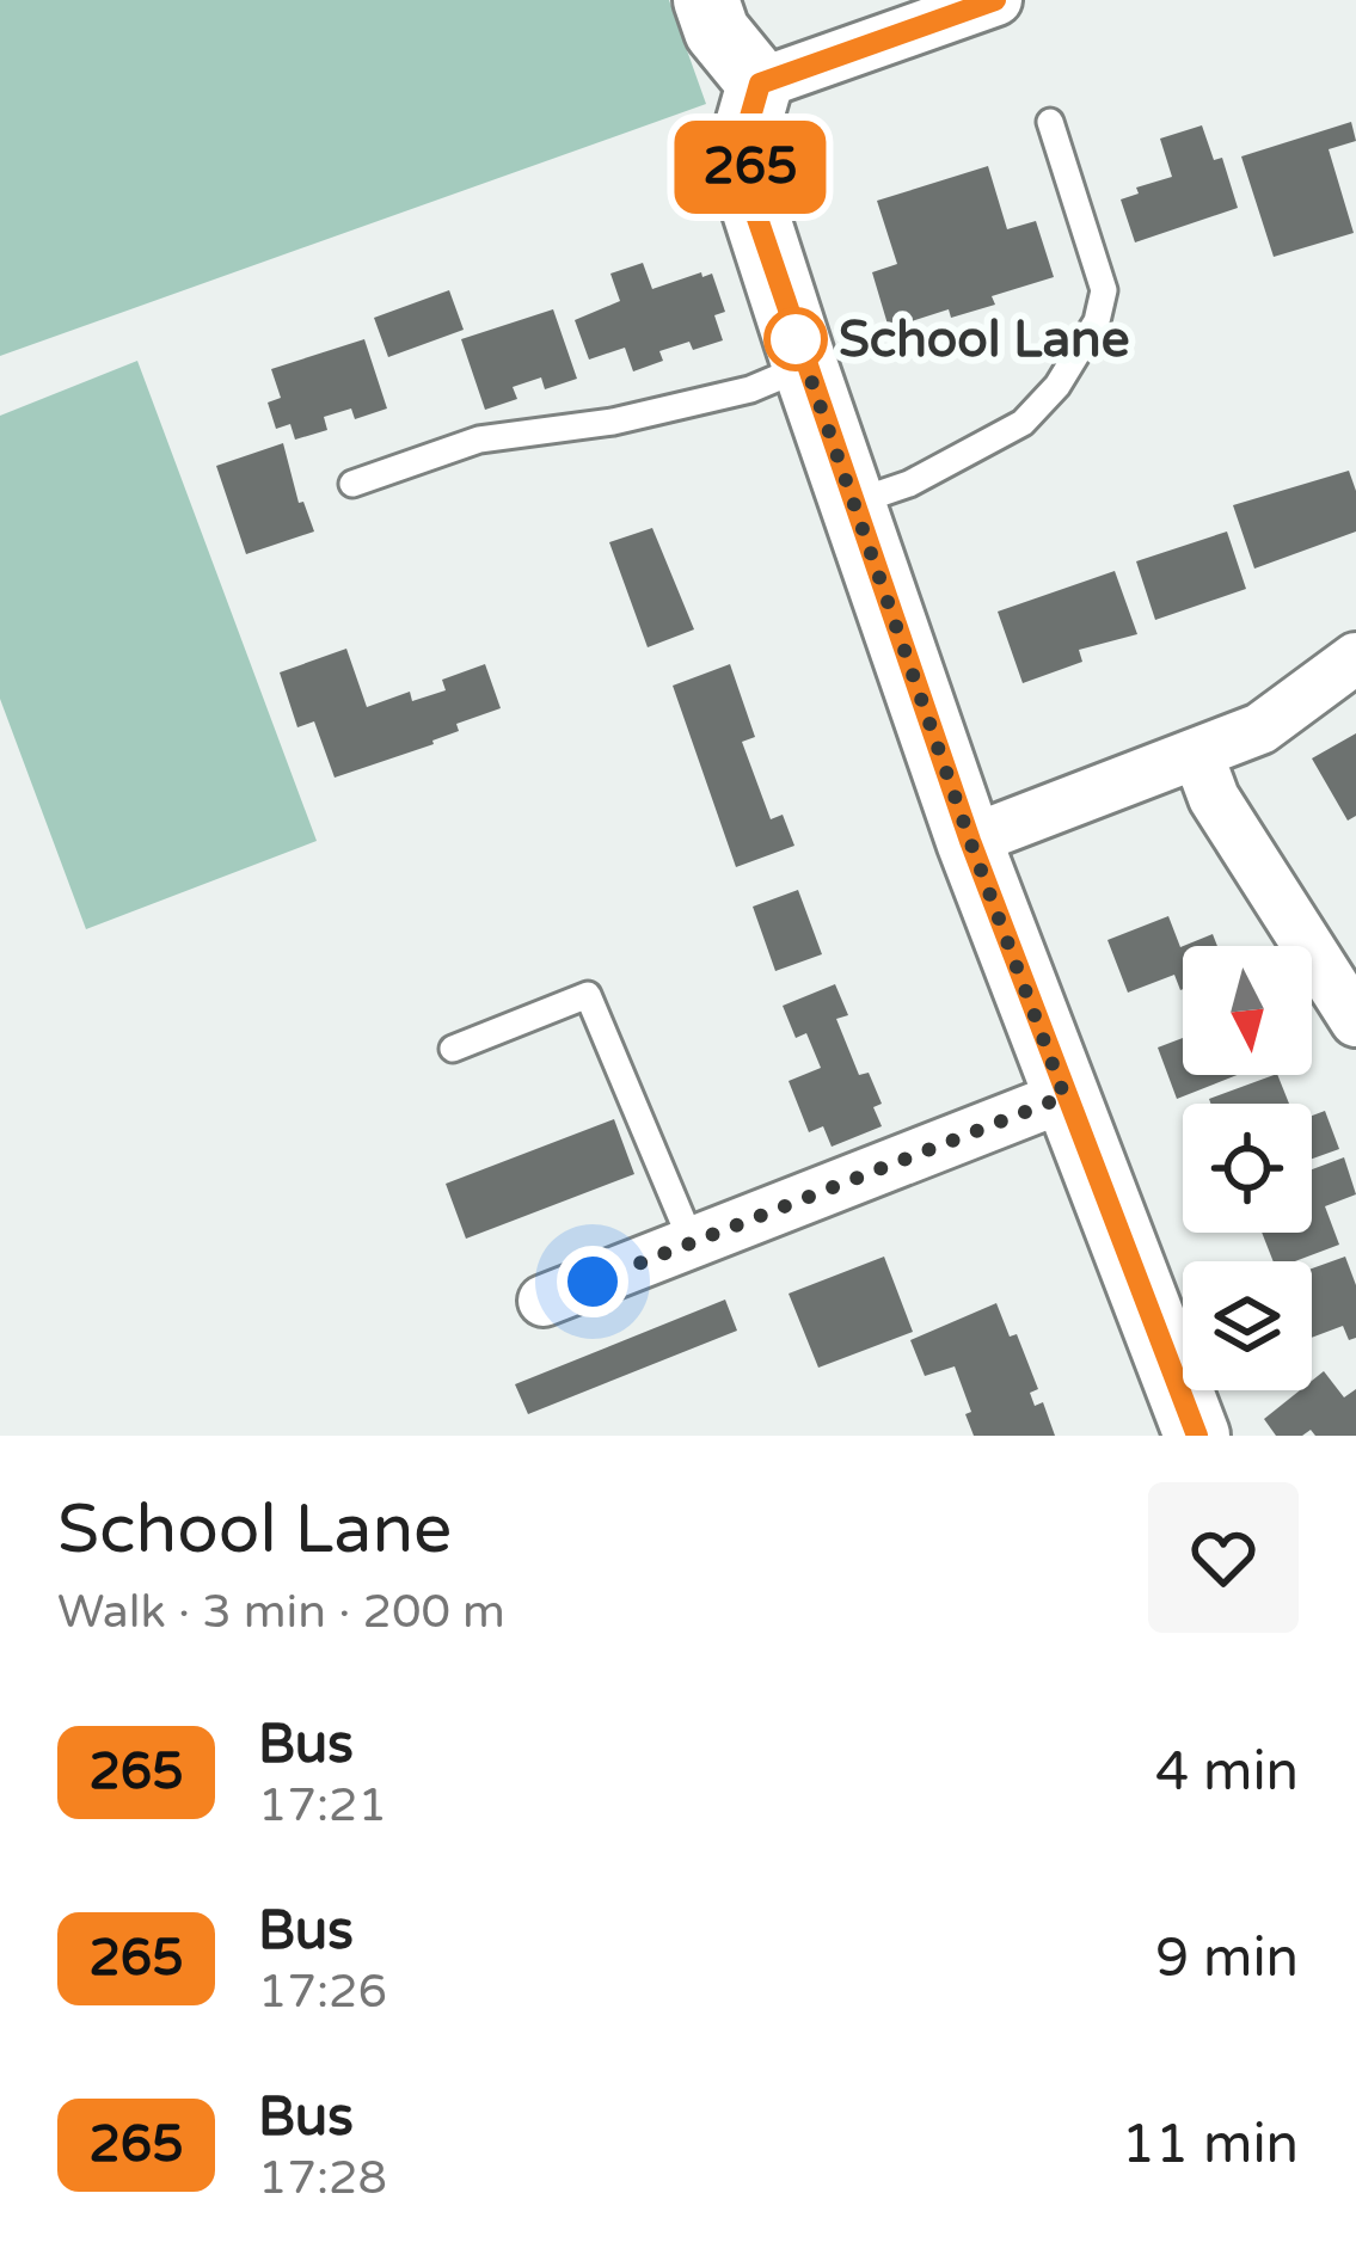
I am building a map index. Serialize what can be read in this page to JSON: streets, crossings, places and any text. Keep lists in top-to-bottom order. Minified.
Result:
{"places":["School Lane"],"lines":["bus line 265"],"north":"bottom","page":{"on_map":"265","heading":["School Lane","Walk · 3 min · 200 m"],"list":[{"mark":"265","name":"Bus","note":"17:21","value":"4 min"},{"mark":"265","name":"Bus","note":"17:26","value":"9 min"},{"mark":"265","name":"Bus","note":"17:28","value":"11 min"}]}}
